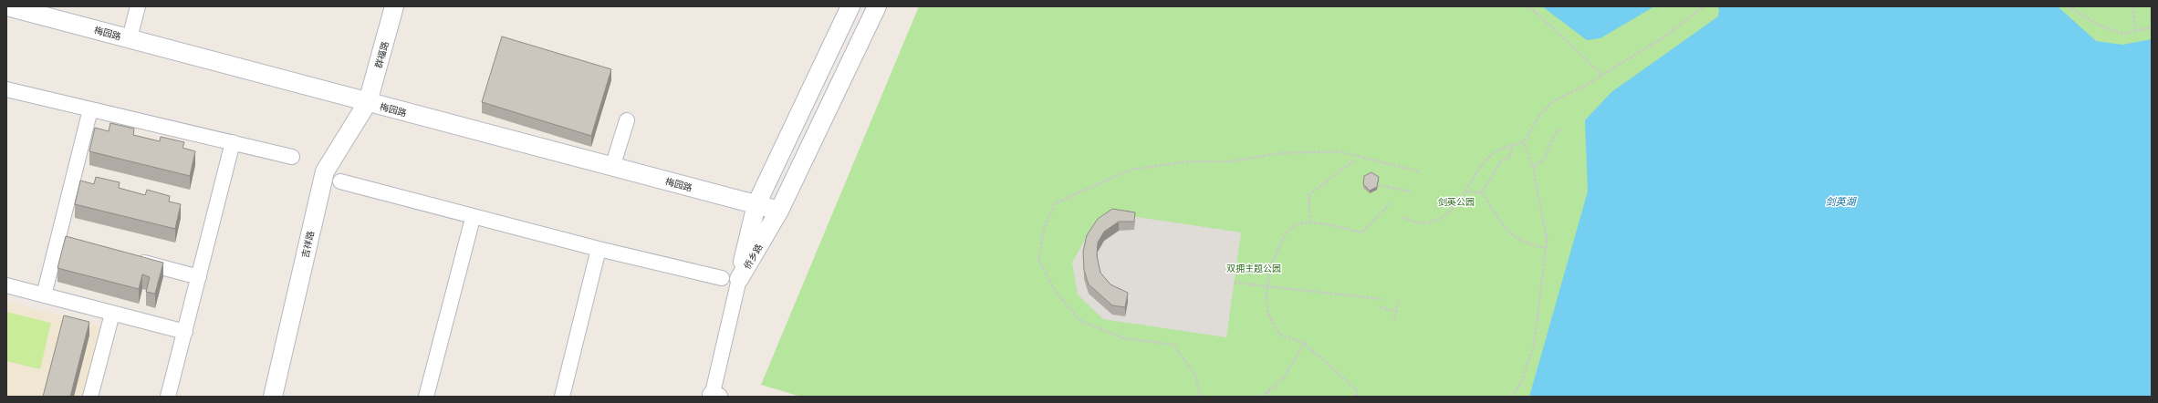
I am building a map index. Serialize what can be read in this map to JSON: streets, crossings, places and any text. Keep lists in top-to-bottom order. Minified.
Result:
{"streets":{"street":["梅园路","群福路","吉祥路","侨乡路"]},"crossings":[["梅园路","群福路"],["梅园路","吉祥路"],["梅园路","侨乡路"],["群福路","吉祥路"]],"water":["剑英湖"],"parks":["剑英公园","双拥主题公园"]}
